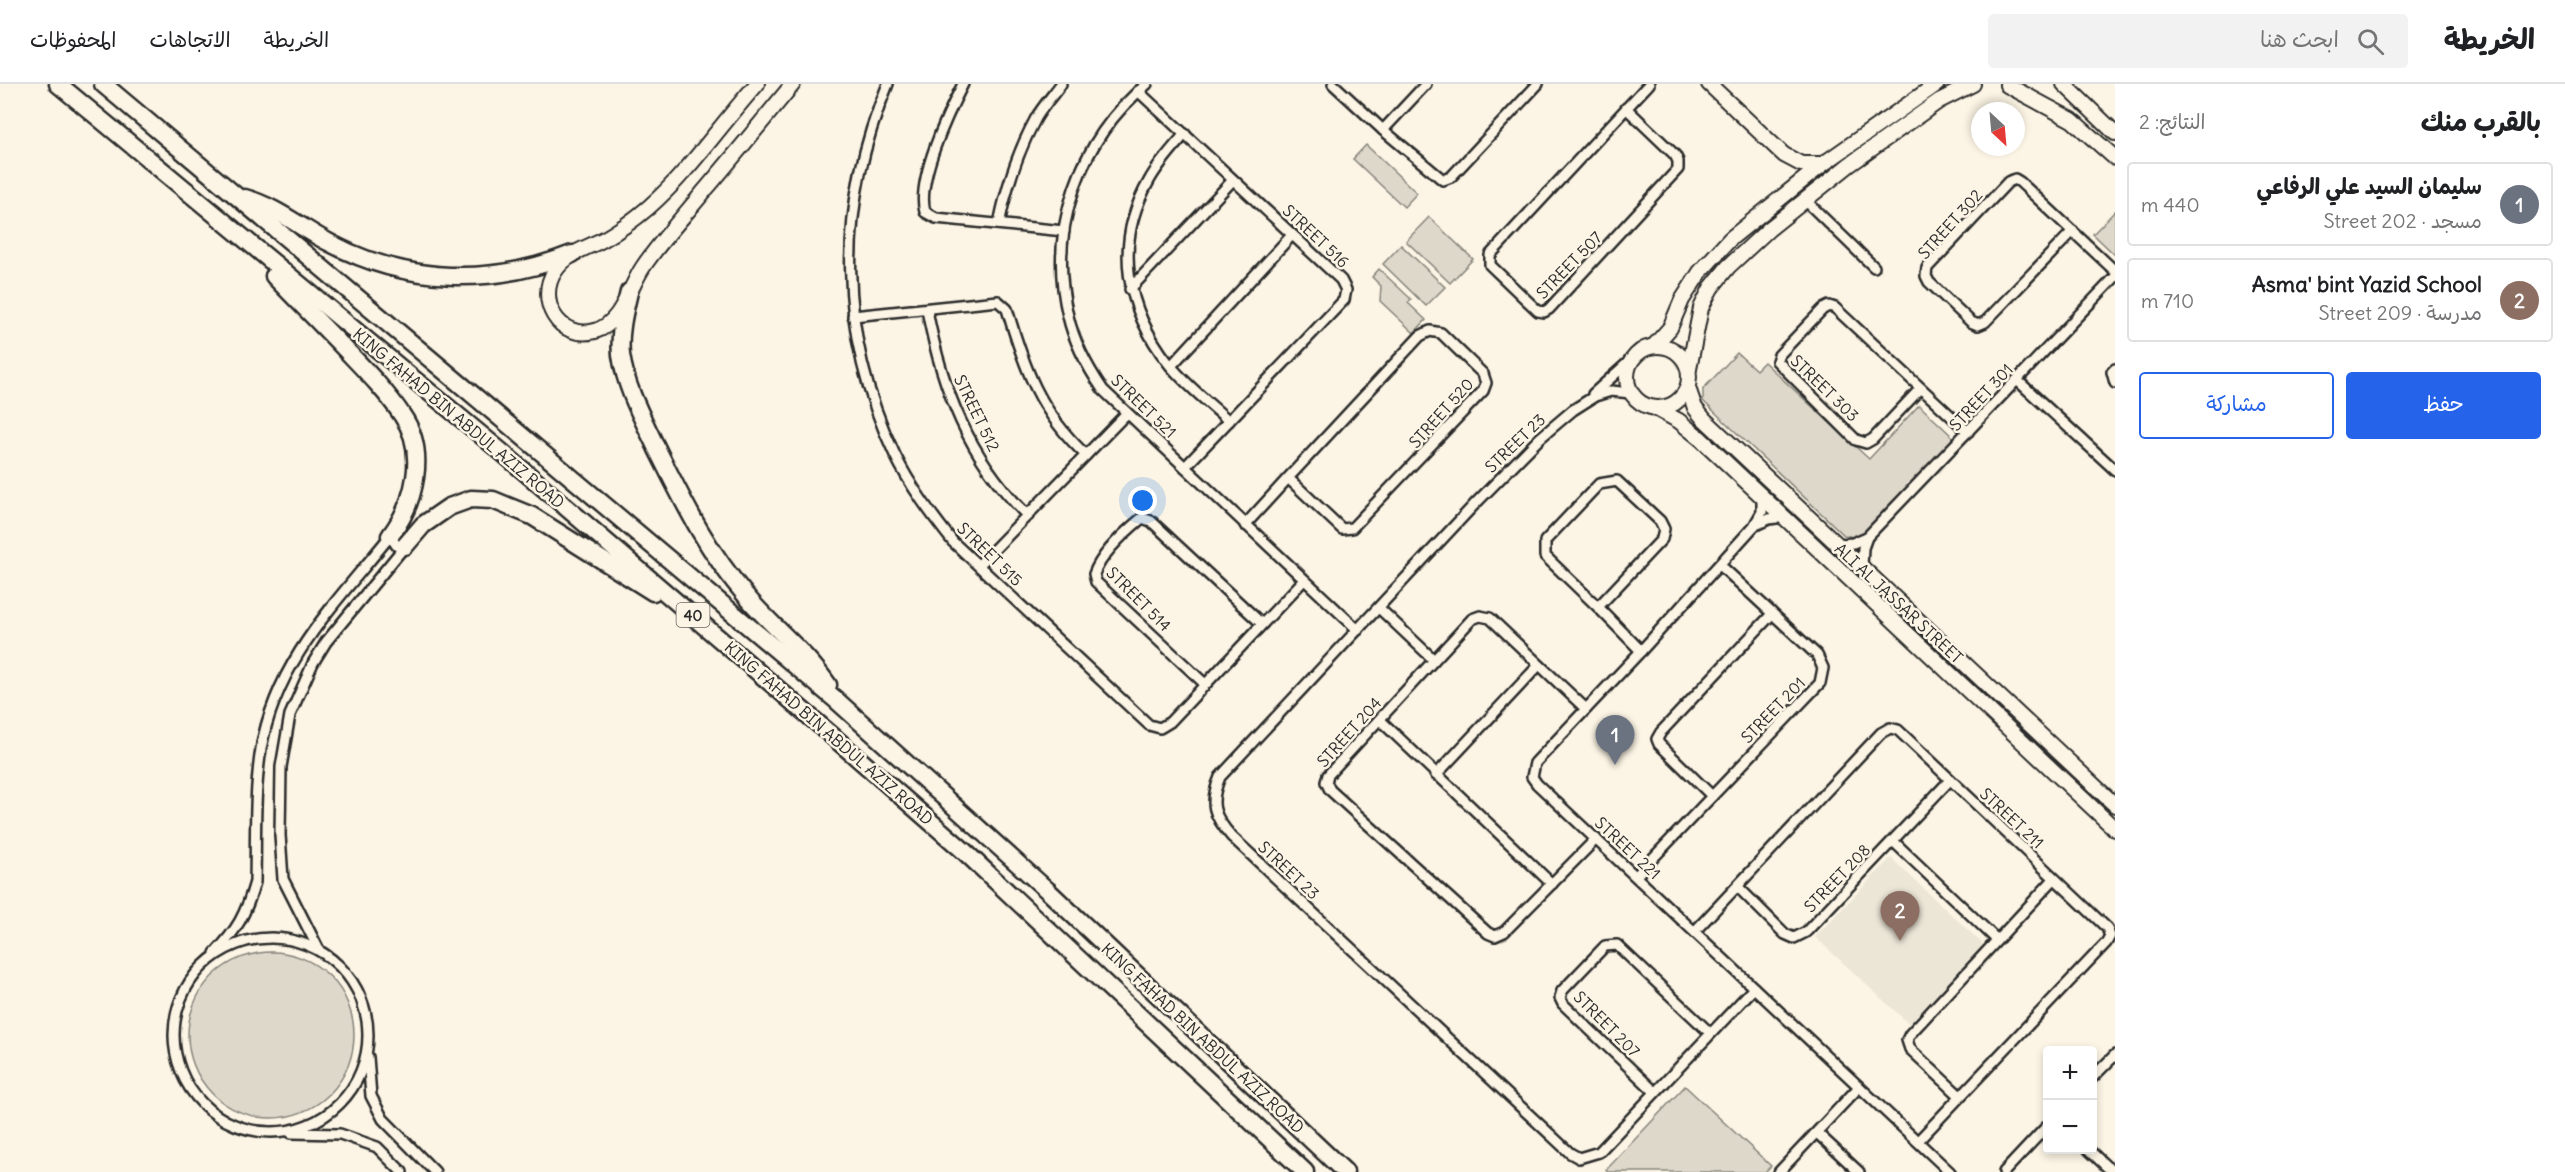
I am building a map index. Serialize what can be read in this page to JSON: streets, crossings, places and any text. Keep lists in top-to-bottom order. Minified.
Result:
{"streets":{"highway":["KING FAHAD BIN ABDUL AZIZ ROAD","40"],"street":["STREET 302","STREET 516","STREET 507","STREET 303","STREET 301","STREET 521","STREET 512","STREET 520","STREET 23","STREET 515","STREET 514","ALI AL JASSAR STREET","STREET 201","STREET 204","STREET 211","STREET 221","STREET 208","STREET 207"]},"crossings":[["STREET 516","STREET 521"],["STREET 303","STREET 301"],["STREET 521","STREET 520"],["STREET 521","STREET 23"],["STREET 521","STREET 515"],["STREET 23","ALI AL JASSAR STREET"],["STREET 23","STREET 221"],["STREET 23","STREET 207"],["STREET 515","STREET 514"],["ALI AL JASSAR STREET","STREET 221"],["STREET 201","STREET 221"],["STREET 204","STREET 221"],["STREET 211","STREET 221"],["STREET 211","STREET 208"]],"north":"bottom right","page":{"header":"الخريطة","search":"ابحث هنا","nav":["الخريطة","الاتجاهات","المحفوظات"],"heading":["بالقرب منك","النتائج: 2"],"list":[{"mark":"1","name":"سليمان السيد علي الرفاعي","note":"مسجد · Street 202","value":"440 m"},{"mark":"2","name":"Asma' bint Yazid School","note":"مدرسة · Street 209","value":"710 m"}],"buttons":["حفظ","مشاركة"],"pins":["1","2"],"map_buttons":["+","−"]}}
